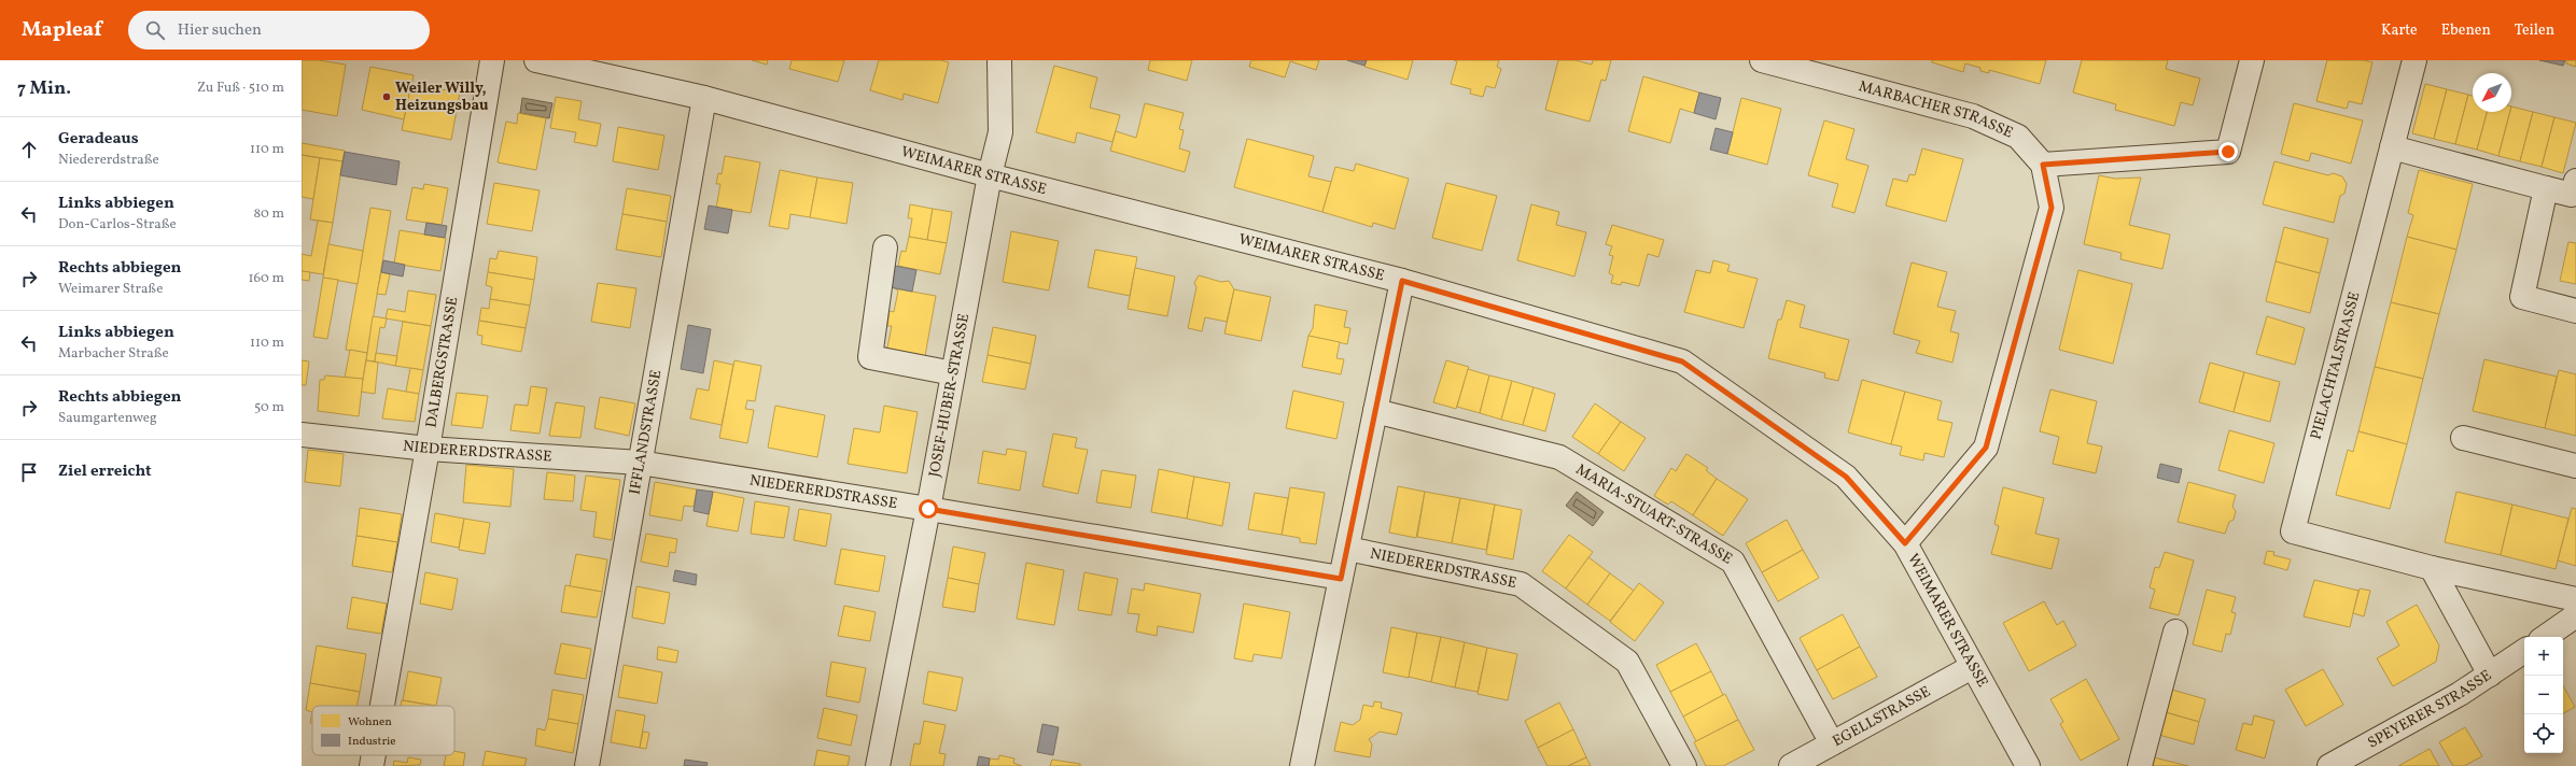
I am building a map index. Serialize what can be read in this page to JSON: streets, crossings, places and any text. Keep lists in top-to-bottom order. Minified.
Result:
{"streets":{"street":["MARBACHER STRASSE","WEIMARER STRASSE","DALBERGSTRASSE","PIELACHTALSTRASSE","JOSEF-HUBER-STRASSE","IFFLANDSTRASSE","NIEDERERDSTRASSE","MARIA-STUART-STRASSE","SPEYERER STRASSE","EGELLSTRASSE"]},"crossings":[["WEIMARER STRASSE","JOSEF-HUBER-STRASSE"],["WEIMARER STRASSE","IFFLANDSTRASSE"],["WEIMARER STRASSE","EGELLSTRASSE"],["DALBERGSTRASSE","NIEDERERDSTRASSE"],["JOSEF-HUBER-STRASSE","NIEDERERDSTRASSE"],["IFFLANDSTRASSE","NIEDERERDSTRASSE"],["MARIA-STUART-STRASSE","EGELLSTRASSE"]],"places":["Weiler Willy, Heizungsbau"],"legend":["Wohnen","Industrie"],"north":"bottom left","page":{"header":"Mapleaf","search":"Hier suchen","nav":["Karte","Ebenen","Teilen"],"heading":["7 Min.","Zu Fuß · 510 m"],"list":[["Geradeaus","Niedererdstraße","110 m"],["Links abbiegen","Don-Carlos-Straße","80 m"],["Rechts abbiegen","Weimarer Straße","160 m"],["Links abbiegen","Marbacher Straße","110 m"],["Rechts abbiegen","Saumgartenweg","50 m"],"Ziel erreicht"],"map_buttons":["+","−"]}}
